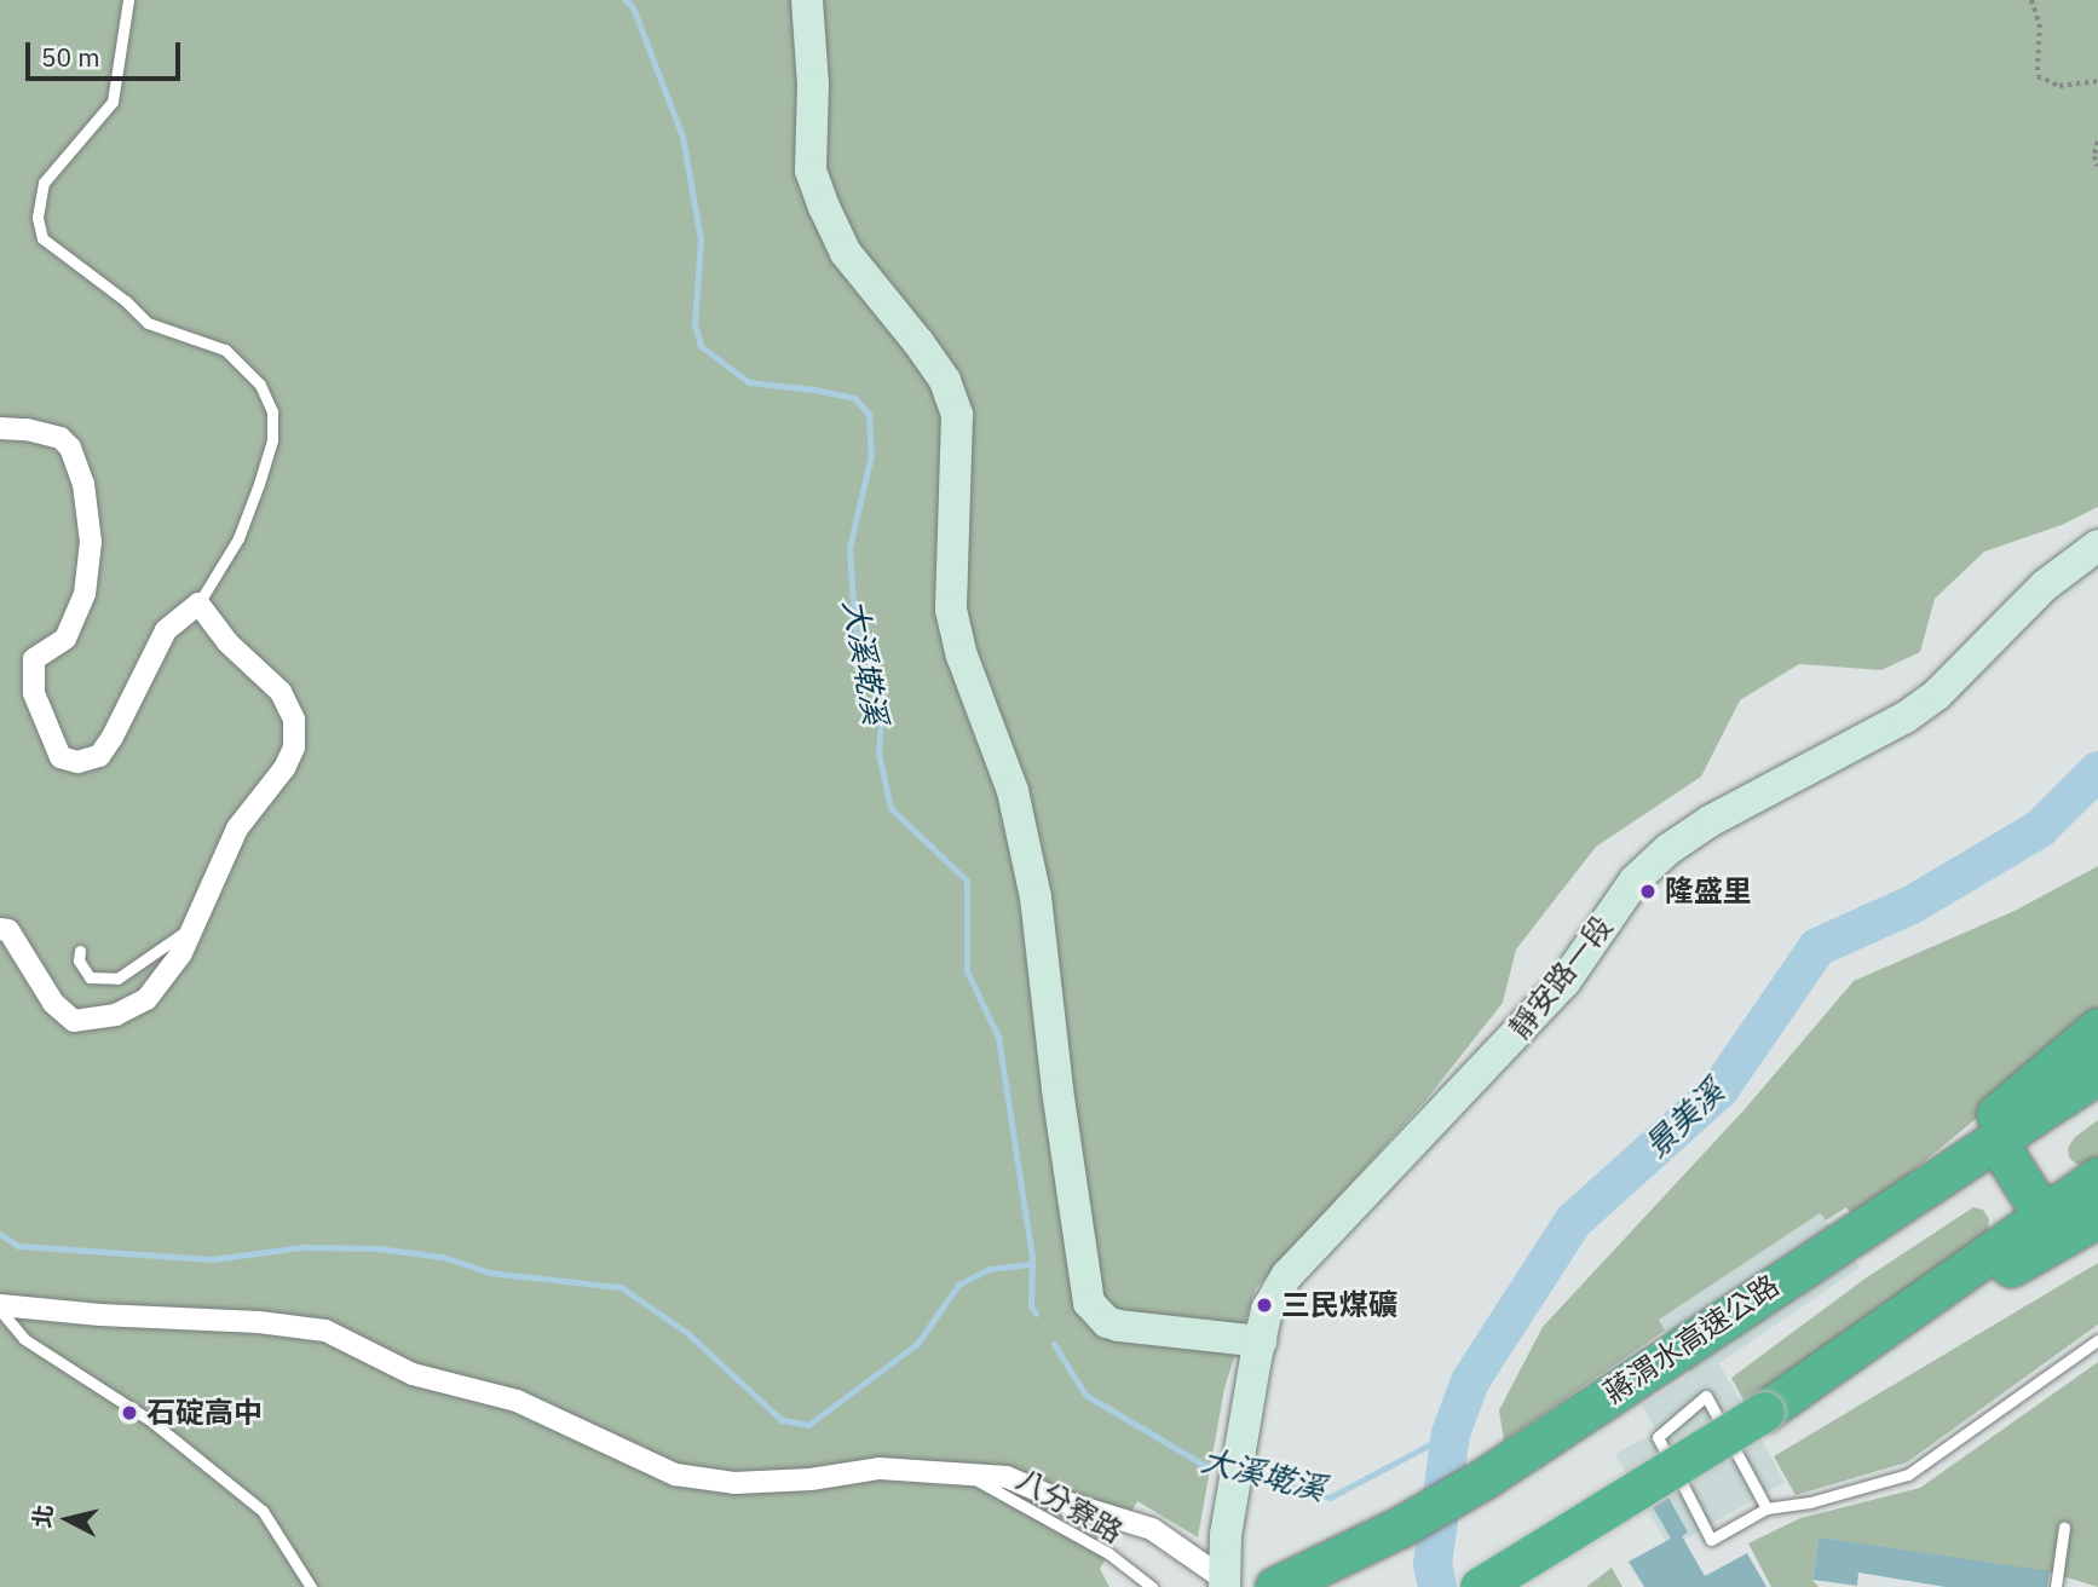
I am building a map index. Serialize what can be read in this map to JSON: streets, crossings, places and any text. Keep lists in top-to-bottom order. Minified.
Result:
{"streets":{"highway":["蔣渭水高速公路"],"street":["靜安路一段"],"lane":["八分寮路"]},"water":["大溪墘溪","景美溪"],"places":["隆盛里","三民煤礦","石碇高中"],"scale_bar":"50 m","north":"left"}
